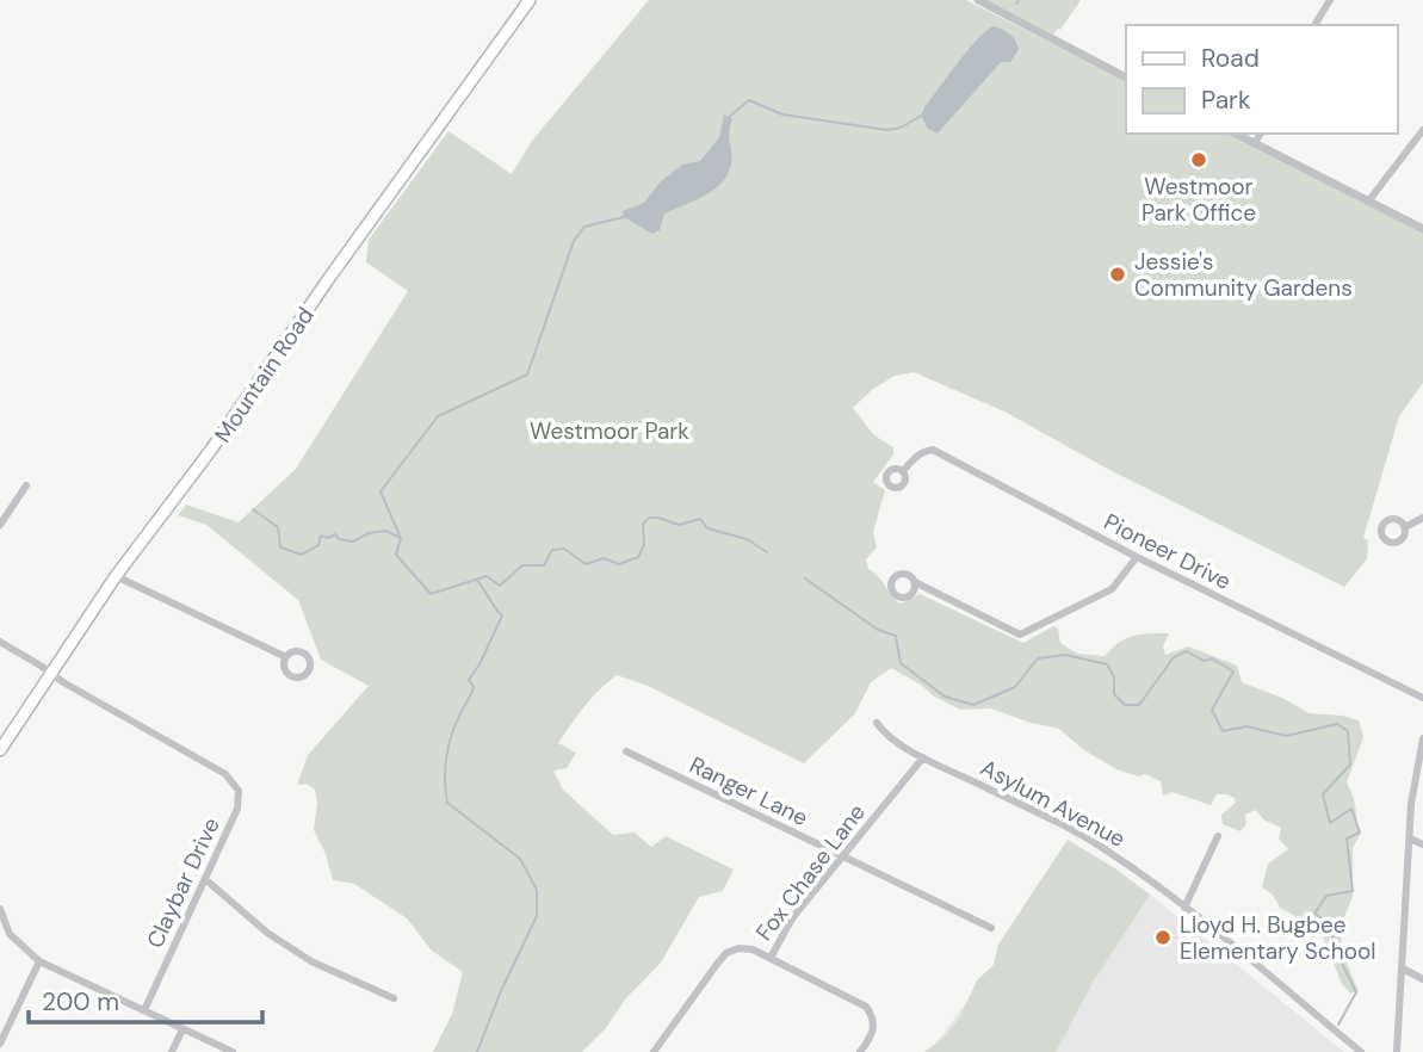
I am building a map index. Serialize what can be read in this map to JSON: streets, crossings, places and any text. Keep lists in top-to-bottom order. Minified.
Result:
{"streets":{"main road":["Mountain Road"],"street":["Pioneer Drive","Ranger Lane","Asylum Avenue","Fox Chase Lane","Claybar Drive"]},"crossings":[["Mountain Road","Claybar Drive"],["Ranger Lane","Fox Chase Lane"],["Asylum Avenue","Fox Chase Lane"]],"parks":["Westmoor Park"],"places":["Westmoor Park Office","Jessie's Community Gardens","Lloyd H. Bugbee Elementary School"],"legend":["Road","Park"],"scale_bar":"200 m"}
